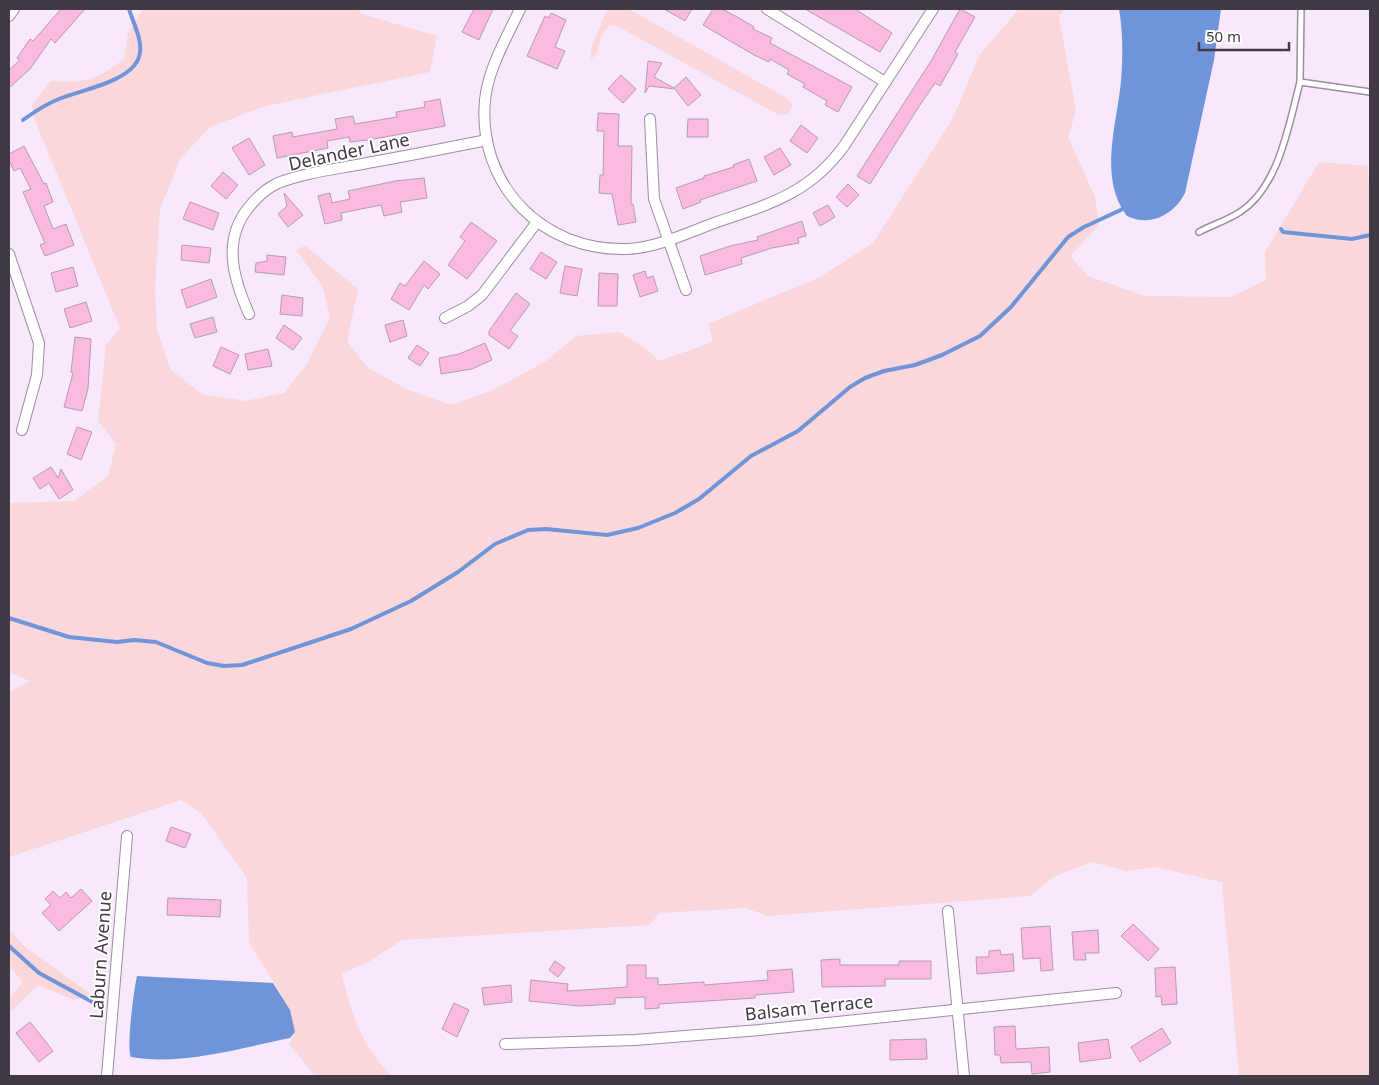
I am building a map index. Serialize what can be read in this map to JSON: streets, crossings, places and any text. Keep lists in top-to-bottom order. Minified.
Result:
{"streets":{"street":["Delander Lane","Laburn Avenue","Balsam Terrace"]},"scale_bar":"50 m"}
